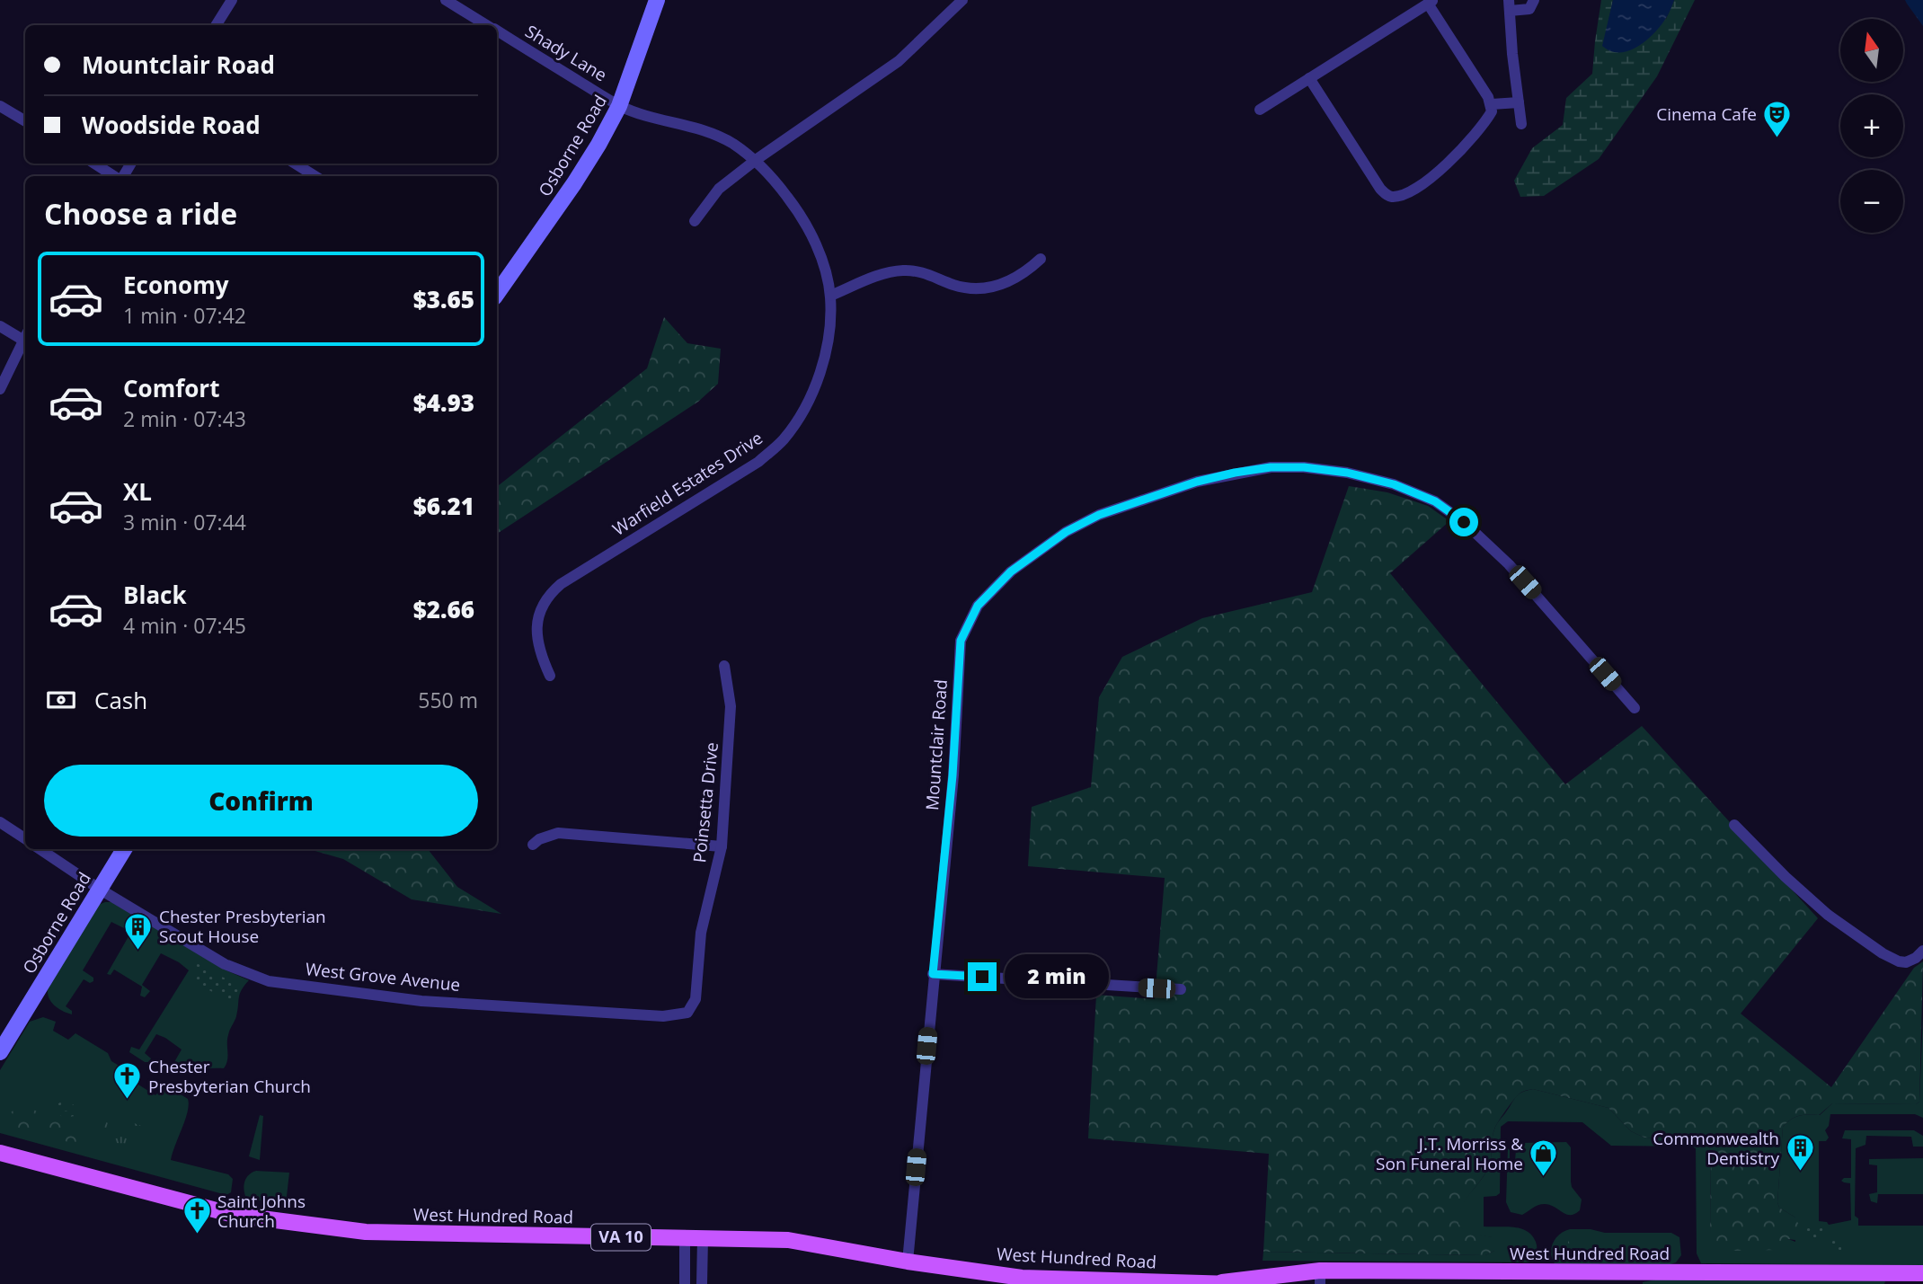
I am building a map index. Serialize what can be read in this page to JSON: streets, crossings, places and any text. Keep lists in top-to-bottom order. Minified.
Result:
{"streets":{"main road":["West Hundred Road","VA 10"],"street":["Shady Lane","Osborne Road","Warfield Estates Drive","Mountclair Road","Poinsetta Drive","West Grove Avenue"]},"crossings":[["Shady Lane","Osborne Road"],["Shady Lane","Warfield Estates Drive"],["Osborne Road","Warfield Estates Drive"],["Osborne Road","West Grove Avenue"],["Mountclair Road","West Hundred Road"],["Poinsetta Drive","West Grove Avenue"]],"places":{"theatre":["Cinema Cafe"],"building":["Chester Presbyterian Scout House","Commonwealth Dentistry"],"church":["Chester Presbyterian Church","Saint Johns Church"],"shop":["J.T. Morriss & Son Funeral Home"]},"north":"top","page":{"map_buttons":["+","−"],"banner":["Mountclair Road","Woodside Road"],"heading":"Choose a ride","list":[{"name":"Economy","note":"1 min · 07:42","value":"$3.65"},{"name":"Comfort","note":"2 min · 07:43","value":"$4.93"},{"name":"XL","note":"3 min · 07:44","value":"$6.21"},{"name":"Black","note":"4 min · 07:45","value":"$2.66"}],"pay":["Cash","550 m"],"buttons":"Confirm","bubble":"2 min"}}
